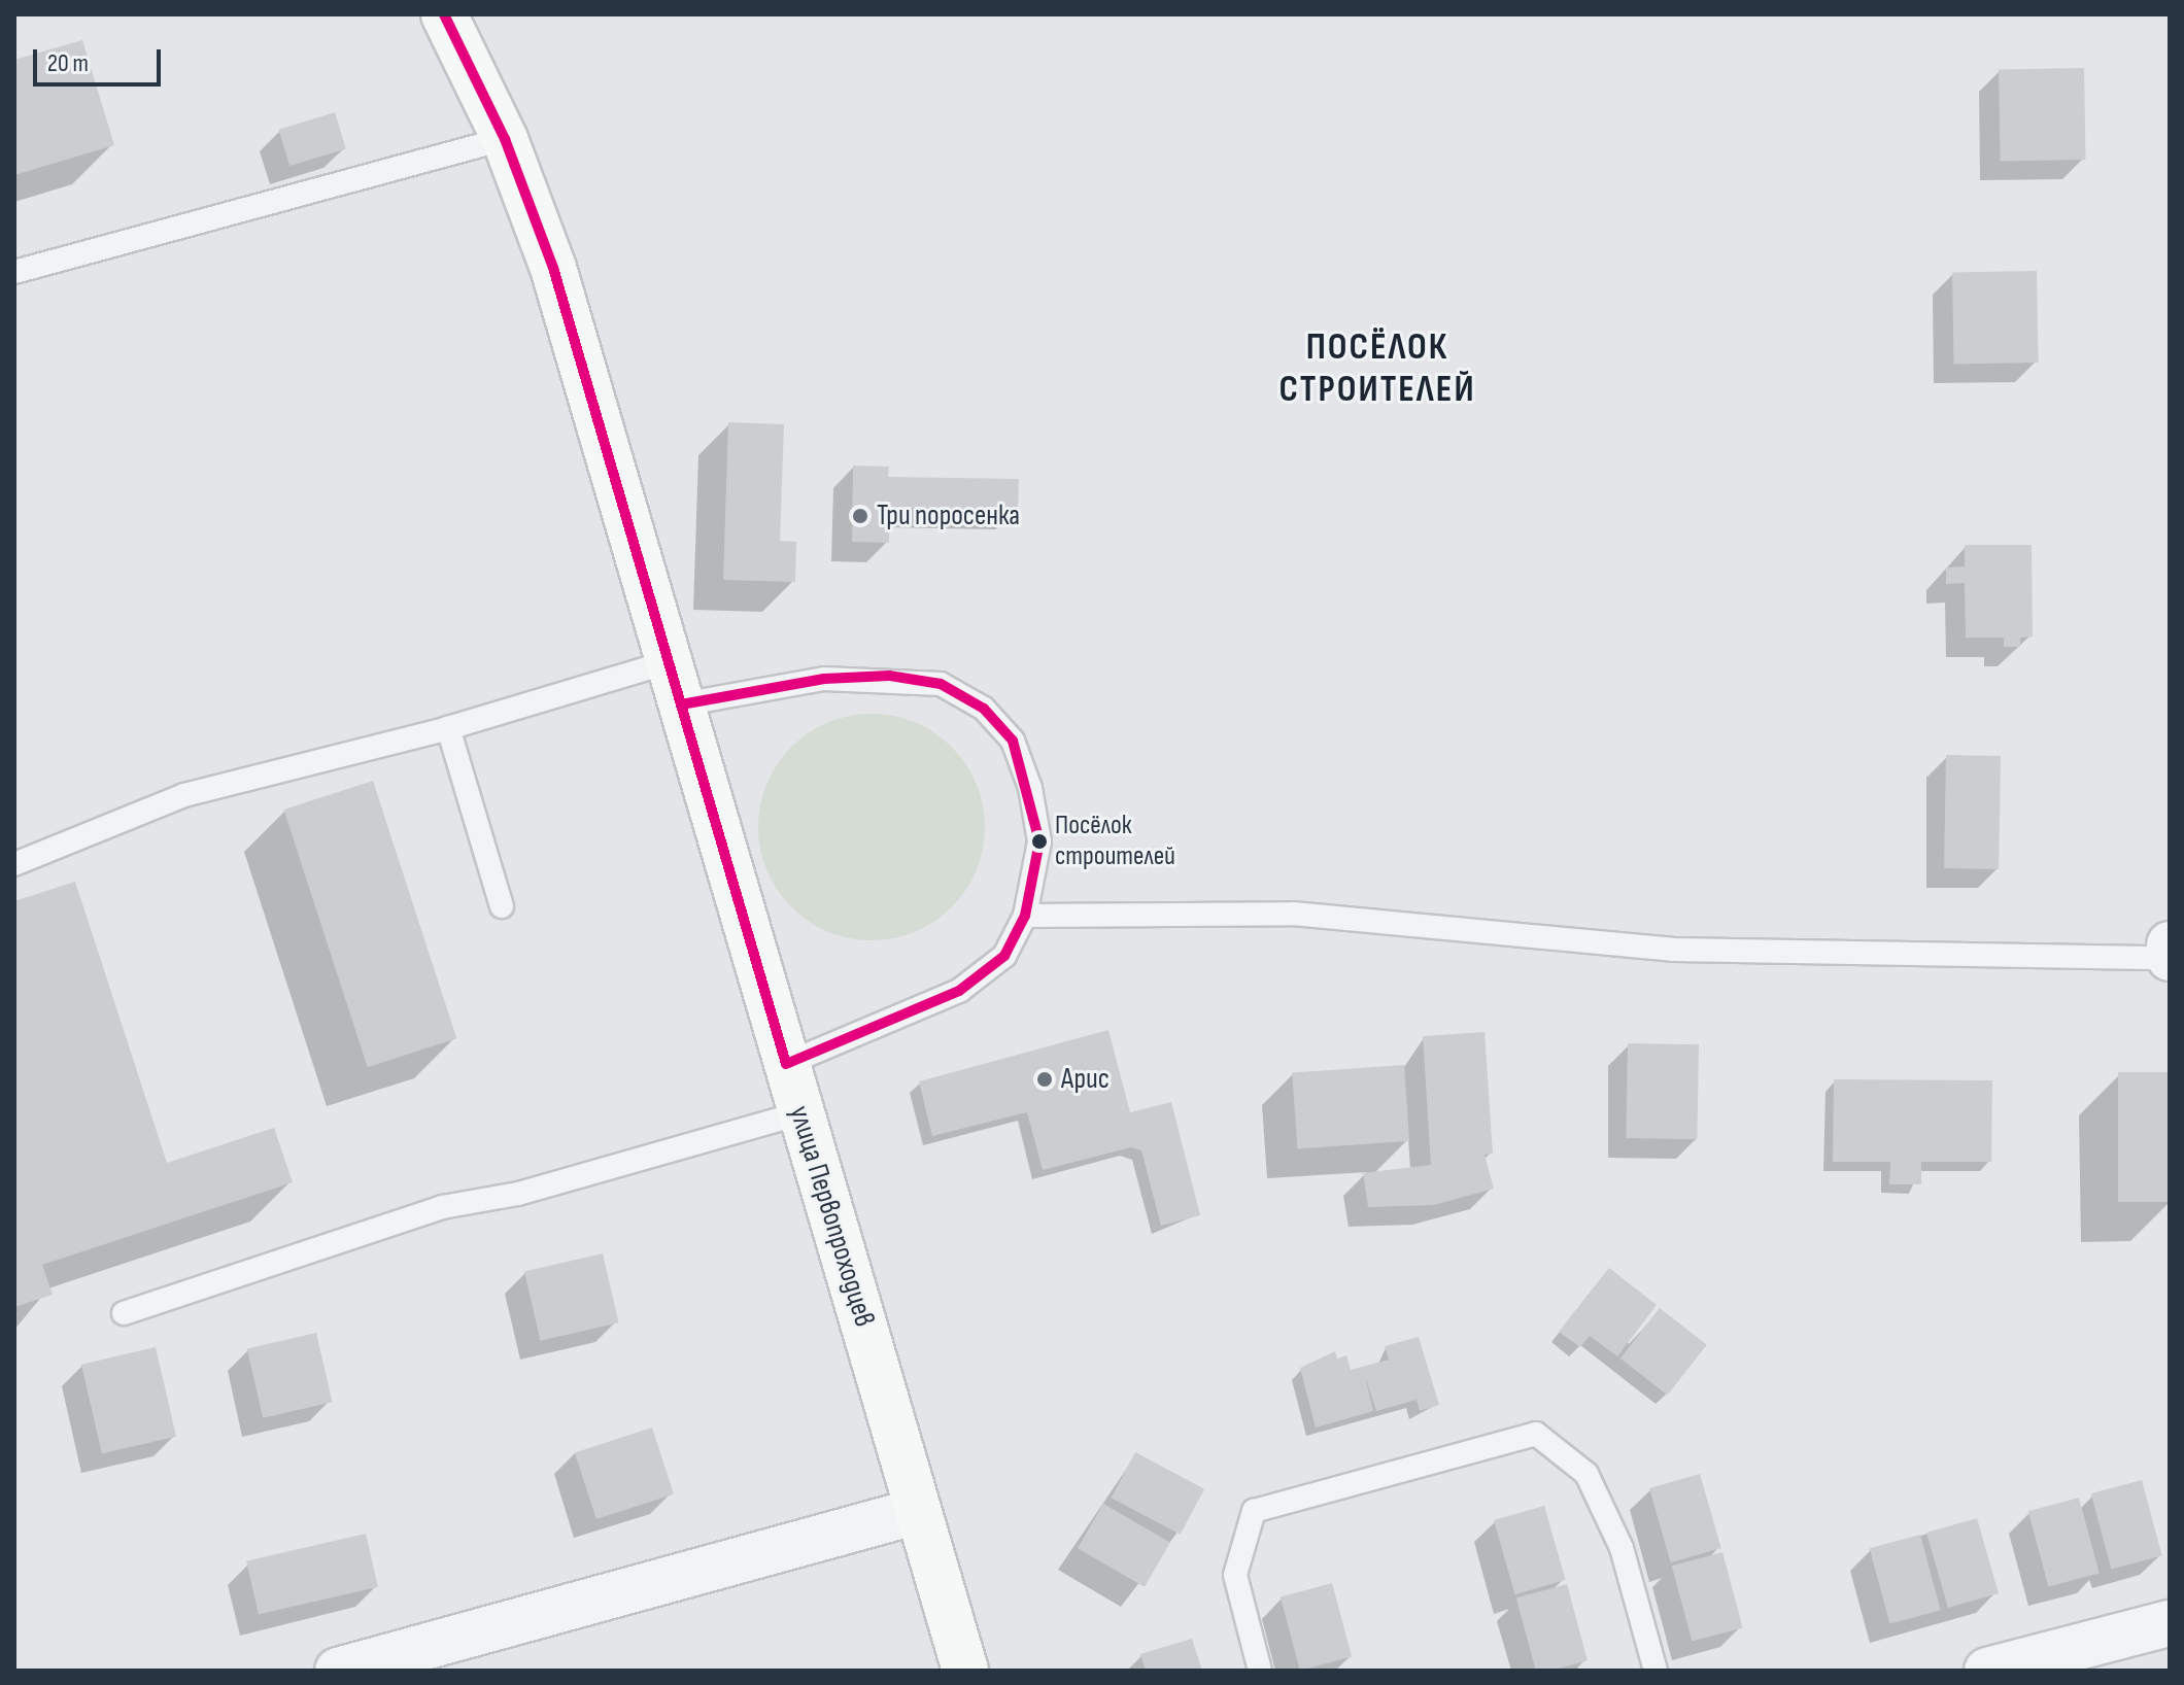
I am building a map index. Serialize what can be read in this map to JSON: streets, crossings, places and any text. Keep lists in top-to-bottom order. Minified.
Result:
{"streets":{"street":["улица Первопроходцев"]},"districts":["ПОСЁЛОК СТРОИТЕЛЕЙ"],"places":["Три поросенка","Посёлок строителей","Арис"],"scale_bar":"20 m"}
